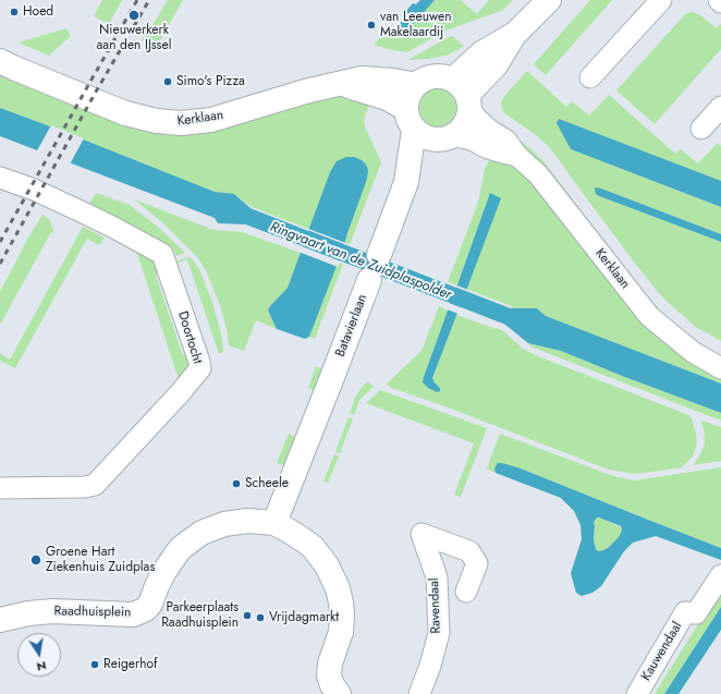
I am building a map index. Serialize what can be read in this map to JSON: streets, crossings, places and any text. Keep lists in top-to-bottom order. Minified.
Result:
{"streets":{"street":["Kerklaan","Batavierlaan","Doortocht","Ravendaal","Raadhuisplein","Kauwendaal"]},"crossings":[["Batavierlaan","Raadhuisplein"]],"water":["Ringvaart van de Zuidplaspolder"],"places":["Hoed","Nieuwerkerk aan den IJssel","van Leeuwen Makelaardij","Simo's Pizza","Scheele","Groene Hart Ziekenhuis Zuidplas","Parkeerplaats Raadhuisplein","Vrijdagmarkt","Reigerhof"],"north":"bottom"}
